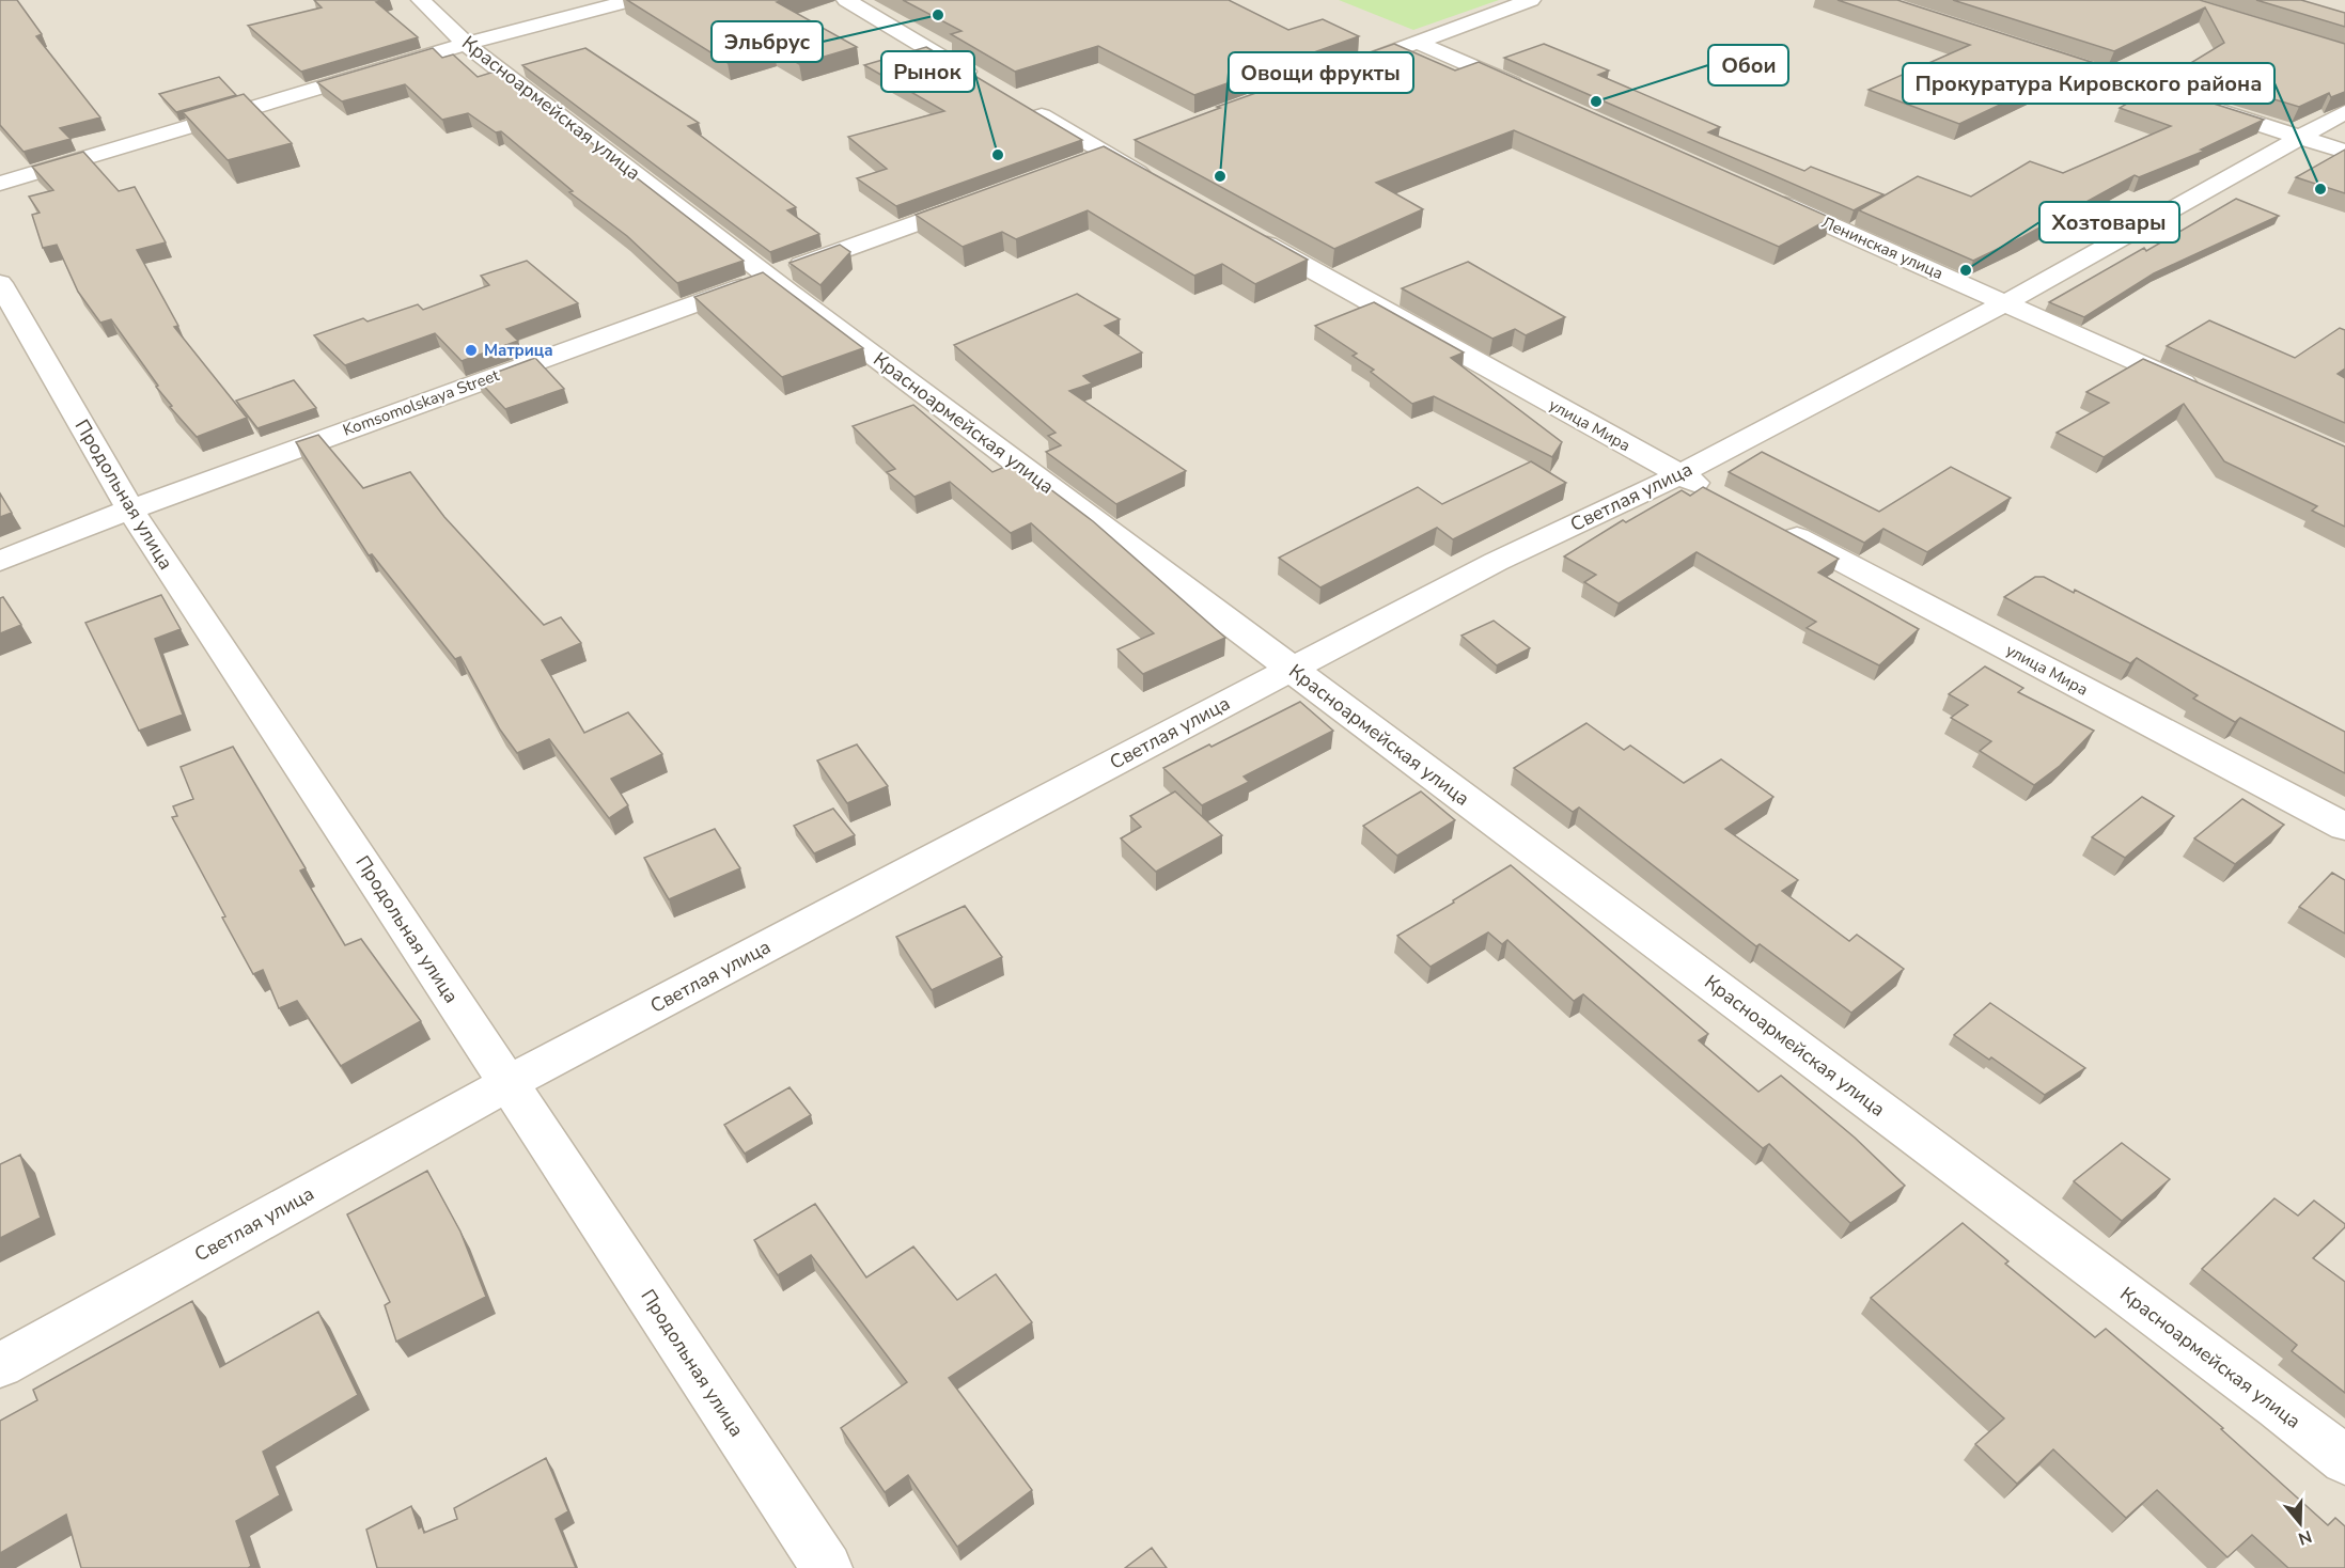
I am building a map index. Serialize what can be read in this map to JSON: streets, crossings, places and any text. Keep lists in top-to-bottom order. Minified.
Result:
{"streets":{"street":["Красноармейская улица","Ленинская улица","Komsomolskaya Street","улица Мира","Продольная улица","Светлая улица"]},"crossings":[["Красноармейская улица","Komsomolskaya Street"],["Красноармейская улица","Светлая улица"],["Ленинская улица","Светлая улица"],["Komsomolskaya Street","Продольная улица"],["улица Мира","Светлая улица"],["Продольная улица","Светлая улица"]],"places":["Эльбрус","Обои","Рынок","Овощи фрукты","Прокуратура Кировского района","Хозтовары","Матрица"],"north":"bottom"}
